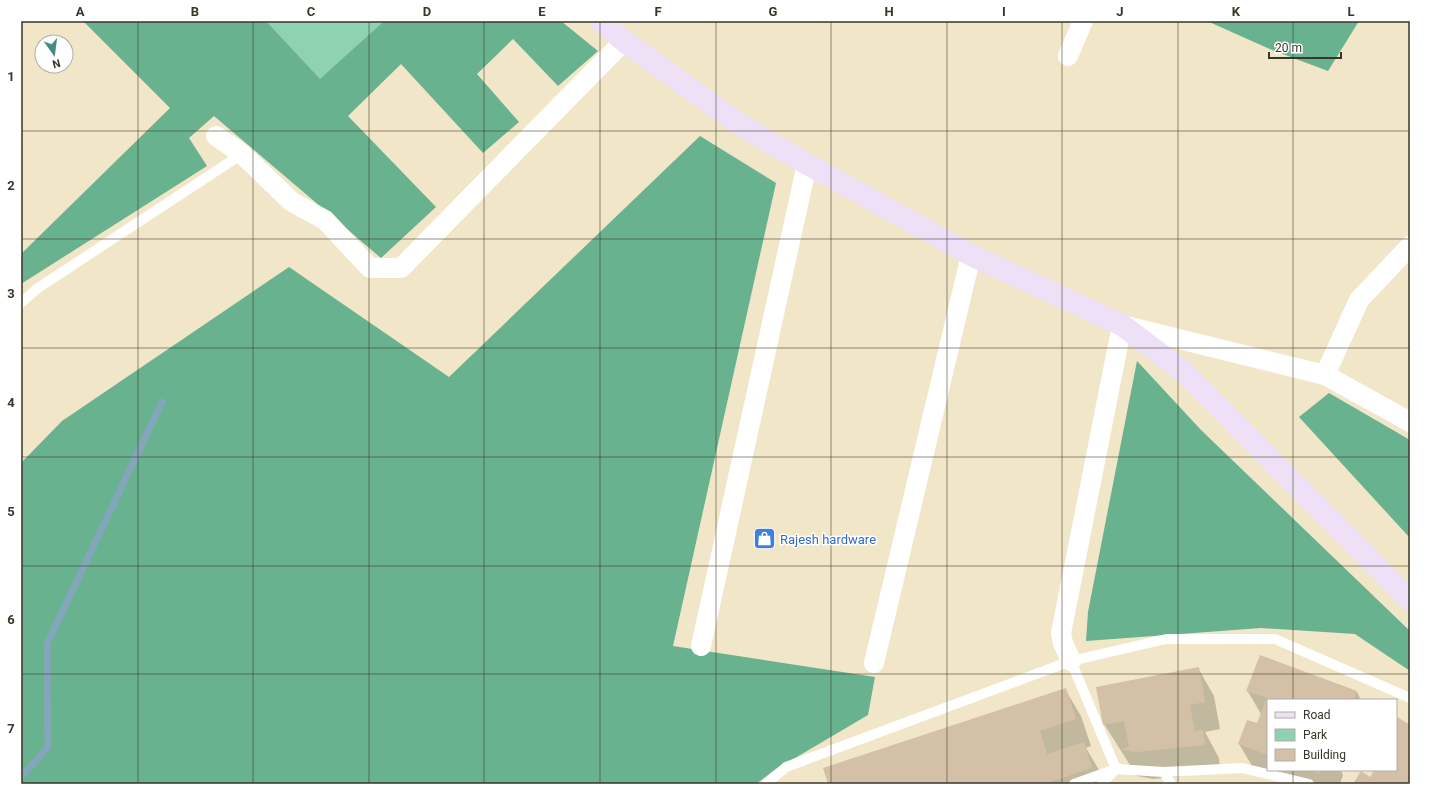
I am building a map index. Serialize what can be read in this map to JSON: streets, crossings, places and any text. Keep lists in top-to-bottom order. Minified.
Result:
{"places":{"shop":["Rajesh hardware"]},"legend":["Road","Park","Building"],"scale_bar":"20 m","north":"bottom","grid":{"columns":["A","B","C","D","E","F","G","H","I","J","K","L"],"rows":["1","2","3","4","5","6","7"]}}
